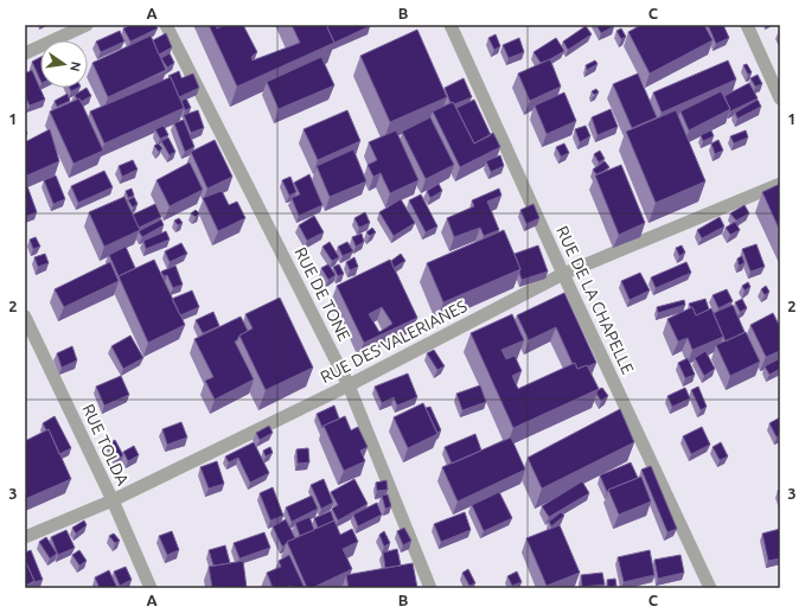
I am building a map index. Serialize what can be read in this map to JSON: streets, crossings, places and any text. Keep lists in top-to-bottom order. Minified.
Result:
{"streets":{"street":["RUE DE TONE","RUE DE LA CHAPELLE","RUE DES VALERIANES","RUE TOLDA"]},"crossings":[["RUE DE TONE","RUE DES VALERIANES"],["RUE DE LA CHAPELLE","RUE DES VALERIANES"],["RUE DES VALERIANES","RUE TOLDA"]],"north":"right","grid":{"columns":["A","B","C"],"rows":["1","2","3"]}}
